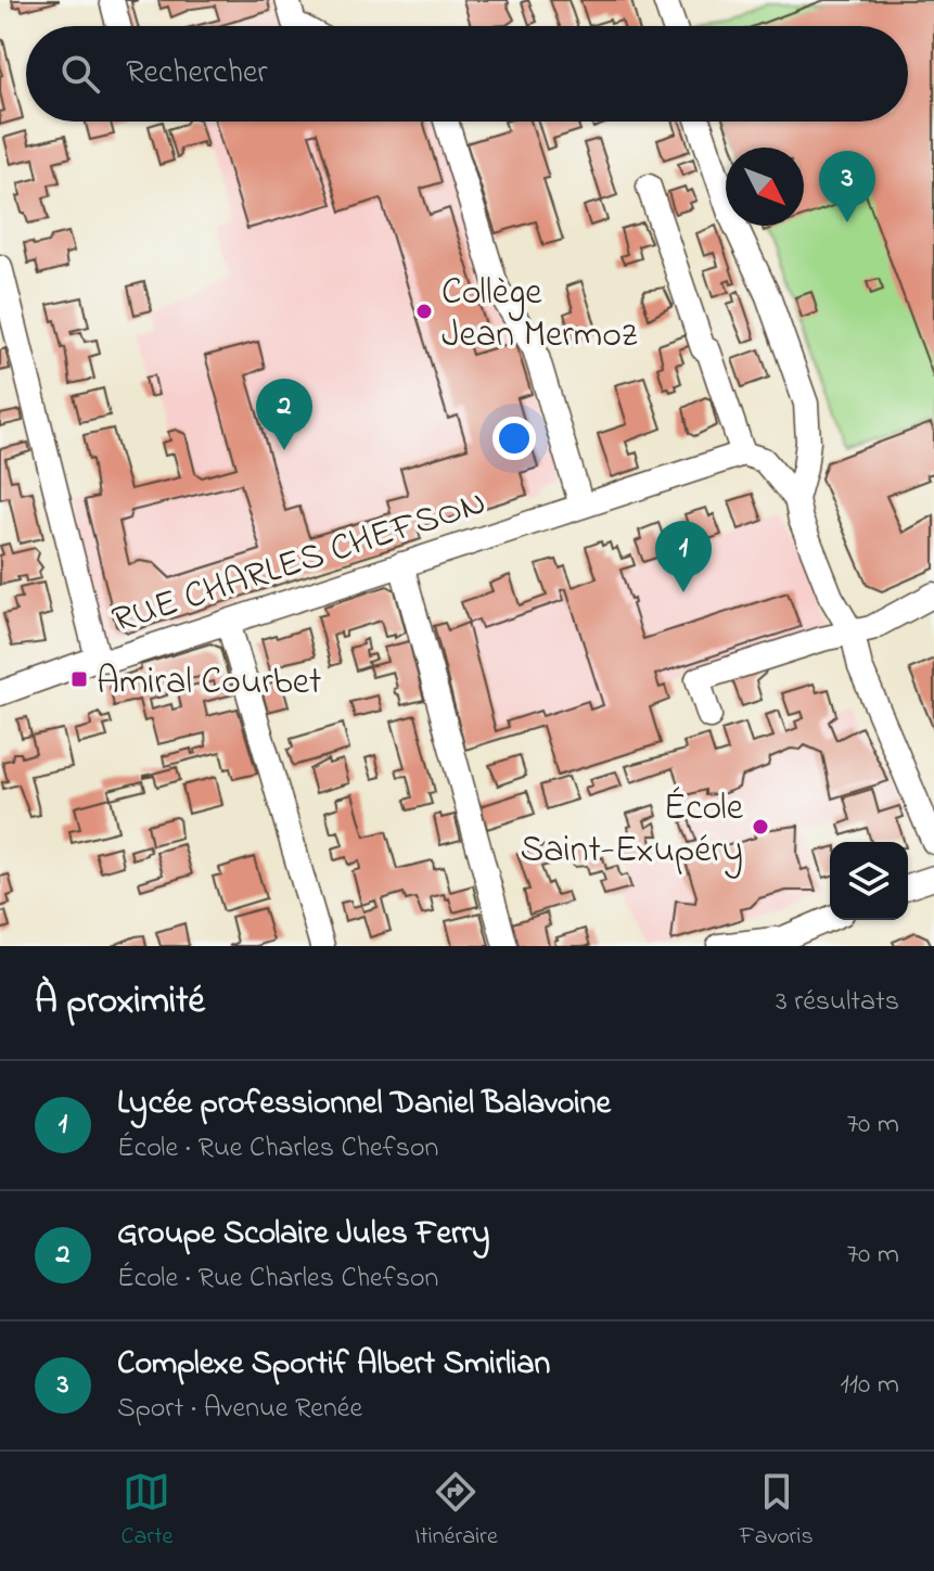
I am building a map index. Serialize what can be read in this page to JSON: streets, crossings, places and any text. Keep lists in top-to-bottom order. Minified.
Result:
{"streets":{"street":["RUE CHARLES CHEFSON"]},"places":{"other":["Collège Jean Mermoz","École Saint-Exupéry"],"transit":["Amiral Courbet"]},"north":"bottom right","page":{"search":"Rechercher","pins":["3","2","1"],"heading":["À proximité","3 résultats"],"list":[{"mark":"1","name":"Lycée professionnel Daniel Balavoine","note":"École · Rue Charles Chefson","value":"70 m"},{"mark":"2","name":"Groupe Scolaire Jules Ferry","note":"École · Rue Charles Chefson","value":"70 m"},{"mark":"3","name":"Complexe Sportif Albert Smirlian","note":"Sport · Avenue Renée","value":"110 m"}],"nav":["Carte","Itinéraire","Favoris"]}}
